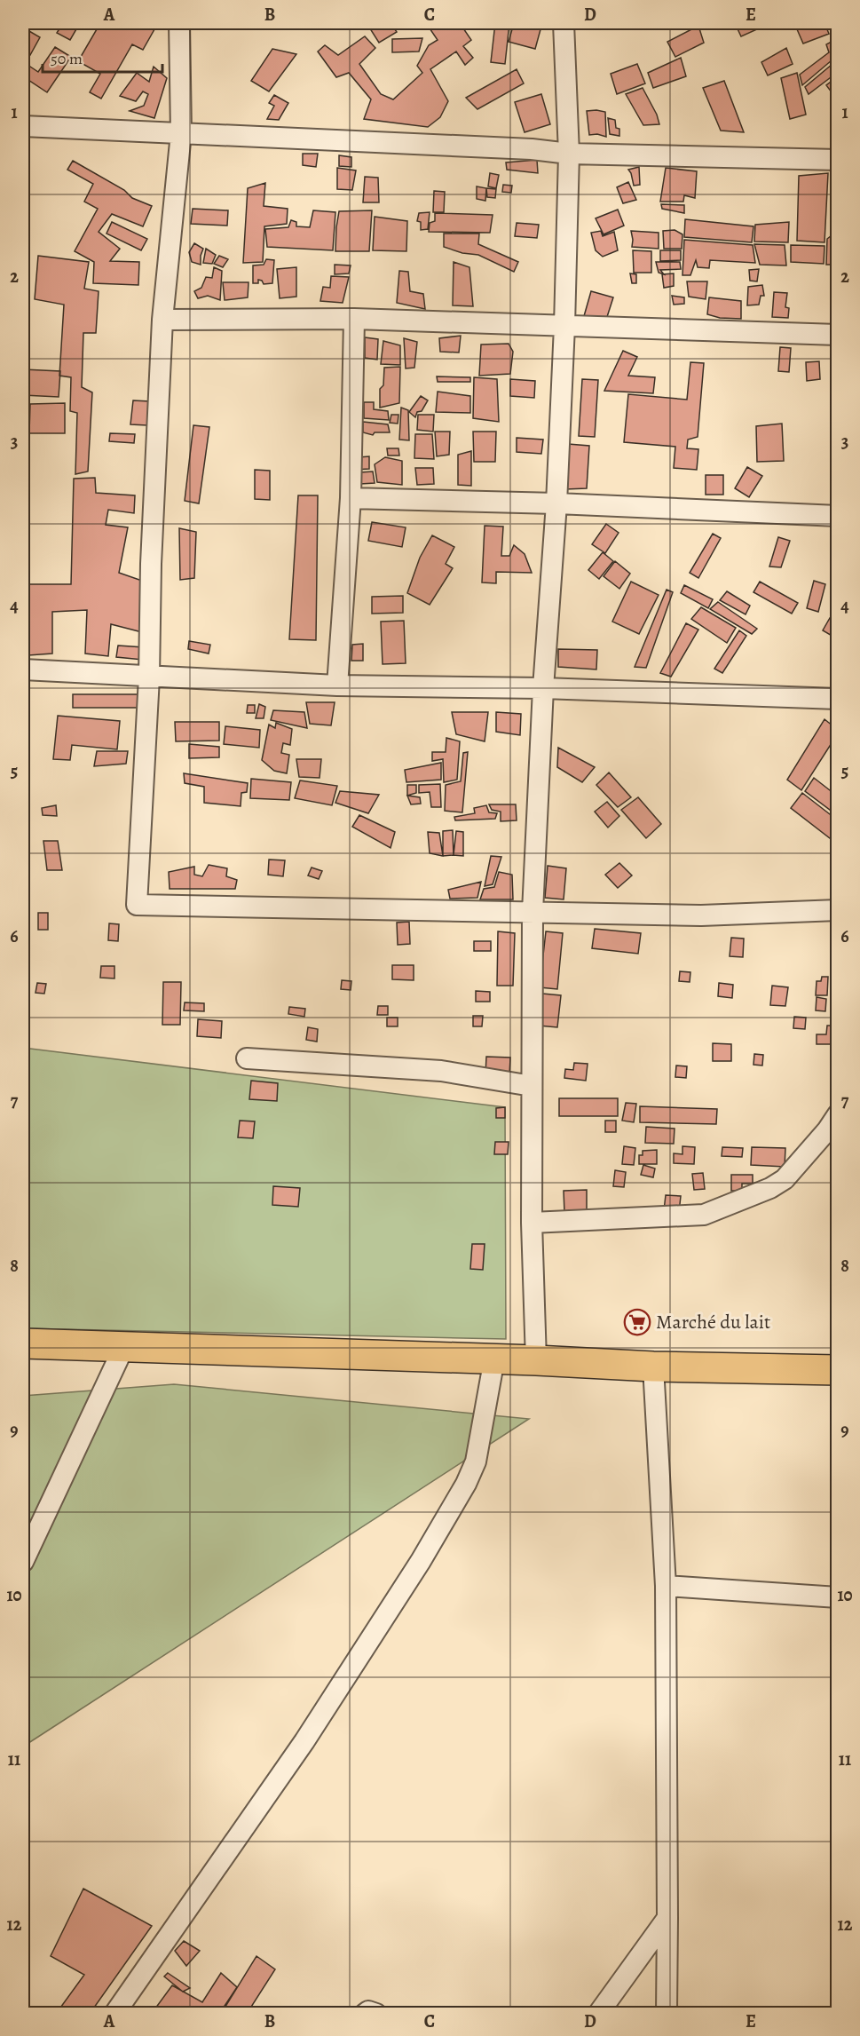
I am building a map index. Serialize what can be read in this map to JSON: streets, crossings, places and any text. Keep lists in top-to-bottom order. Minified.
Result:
{"places":{"supermarket":["Marché du lait"]},"scale_bar":"50 m","grid":{"columns":["A","B","C","D","E"],"rows":["1","2","3","4","5","6","7","8","9","10","11","12"]}}
